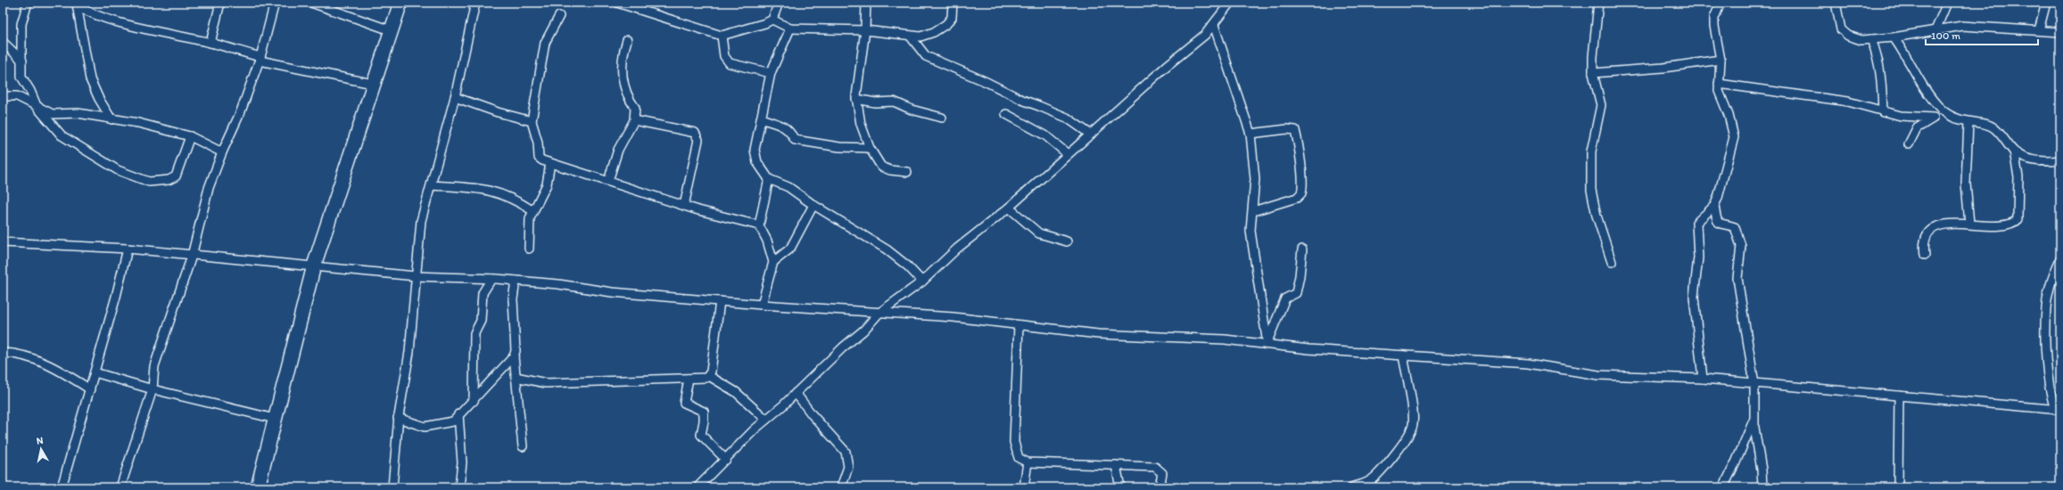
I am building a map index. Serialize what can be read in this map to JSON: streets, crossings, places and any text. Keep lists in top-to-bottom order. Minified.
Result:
{"scale_bar":"100 m","north":"top"}
